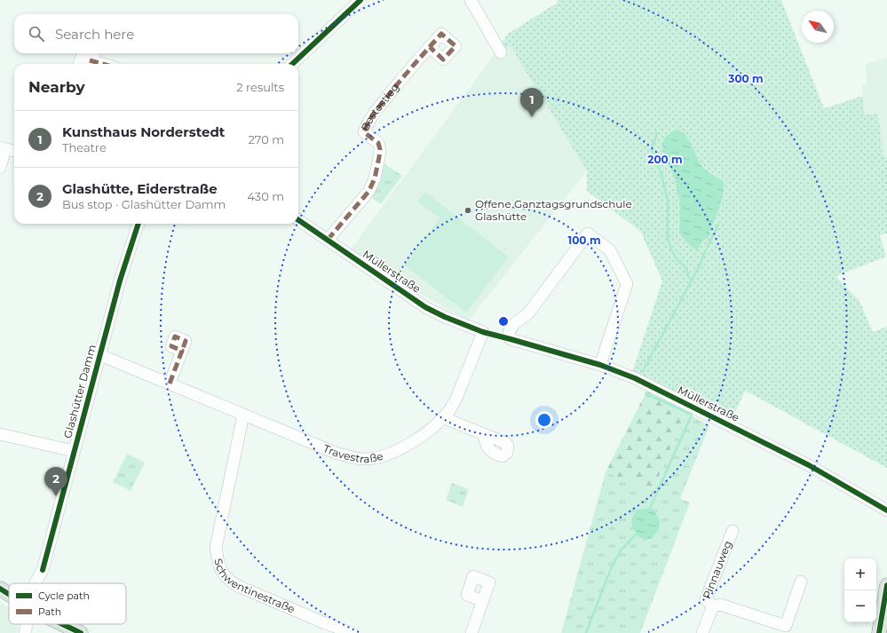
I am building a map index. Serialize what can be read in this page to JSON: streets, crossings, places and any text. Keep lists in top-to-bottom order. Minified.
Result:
{"streets":{"street":["Bestestieg","Müllerstraße","Glashütter Damm","Travestraße","Pinnauweg","Schwentinestraße"]},"crossings":[["Bestestieg","Müllerstraße"],["Müllerstraße","Travestraße"],["Glashütter Damm","Travestraße"],["Travestraße","Schwentinestraße"]],"places":["Offene Ganztagsgrundschule Glashütte"],"legend":["Cycle path","Path"],"north":"top left","page":{"search":"Search here","heading":["Nearby","2 results"],"pins":["1","2"],"list":[{"mark":"1","name":"Kunsthaus Norderstedt","note":"Theatre","value":"270 m"},{"mark":"2","name":"Glashütte, Eiderstraße","note":"Bus stop · Glashütter Damm","value":"430 m"}],"map_buttons":["+","−"]},"rings":["300 m","200 m","100 m"]}
